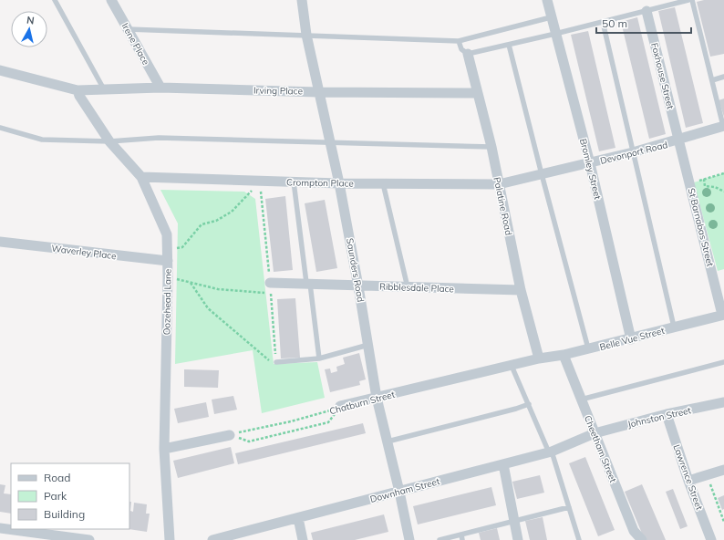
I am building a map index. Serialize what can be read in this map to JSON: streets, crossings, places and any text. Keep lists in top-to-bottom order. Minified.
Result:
{"streets":{"street":["Irene Place","Foxhouse Street","Irving Place","Devonport Road","Bromley Street","Crompton Place","Palatine Road","St Barnabas Street","Waverley Place","Saunders Road","Ribblesdale Place","Oozehead Lane","Belle Vue Street","Chatburn Street","Johnston Street","Cheetham Street","Lawrence Street","Downham Street"]},"crossings":[["Irene Place","Irving Place"],["Foxhouse Street","Devonport Road"],["Foxhouse Street","St Barnabas Street"],["Irving Place","Palatine Road"],["Irving Place","Saunders Road"],["Irving Place","Oozehead Lane"],["Devonport Road","Bromley Street"],["Devonport Road","Crompton Place"],["Devonport Road","Palatine Road"],["Devonport Road","St Barnabas Street"],["Bromley Street","Belle Vue Street"],["Crompton Place","Palatine Road"],["Crompton Place","Saunders Road"],["Crompton Place","Oozehead Lane"],["Palatine Road","Ribblesdale Place"],["Palatine Road","Belle Vue Street"],["Palatine Road","Chatburn Street"],["St Barnabas Street","Belle Vue Street"],["Waverley Place","Oozehead Lane"],["Saunders Road","Ribblesdale Place"],["Saunders Road","Chatburn Street"],["Saunders Road","Downham Street"],["Belle Vue Street","Chatburn Street"],["Belle Vue Street","Cheetham Street"],["Johnston Street","Cheetham Street"],["Johnston Street","Lawrence Street"],["Johnston Street","Downham Street"],["Cheetham Street","Downham Street"]],"legend":["Road","Park","Building"],"scale_bar":"50 m","north":"top"}
